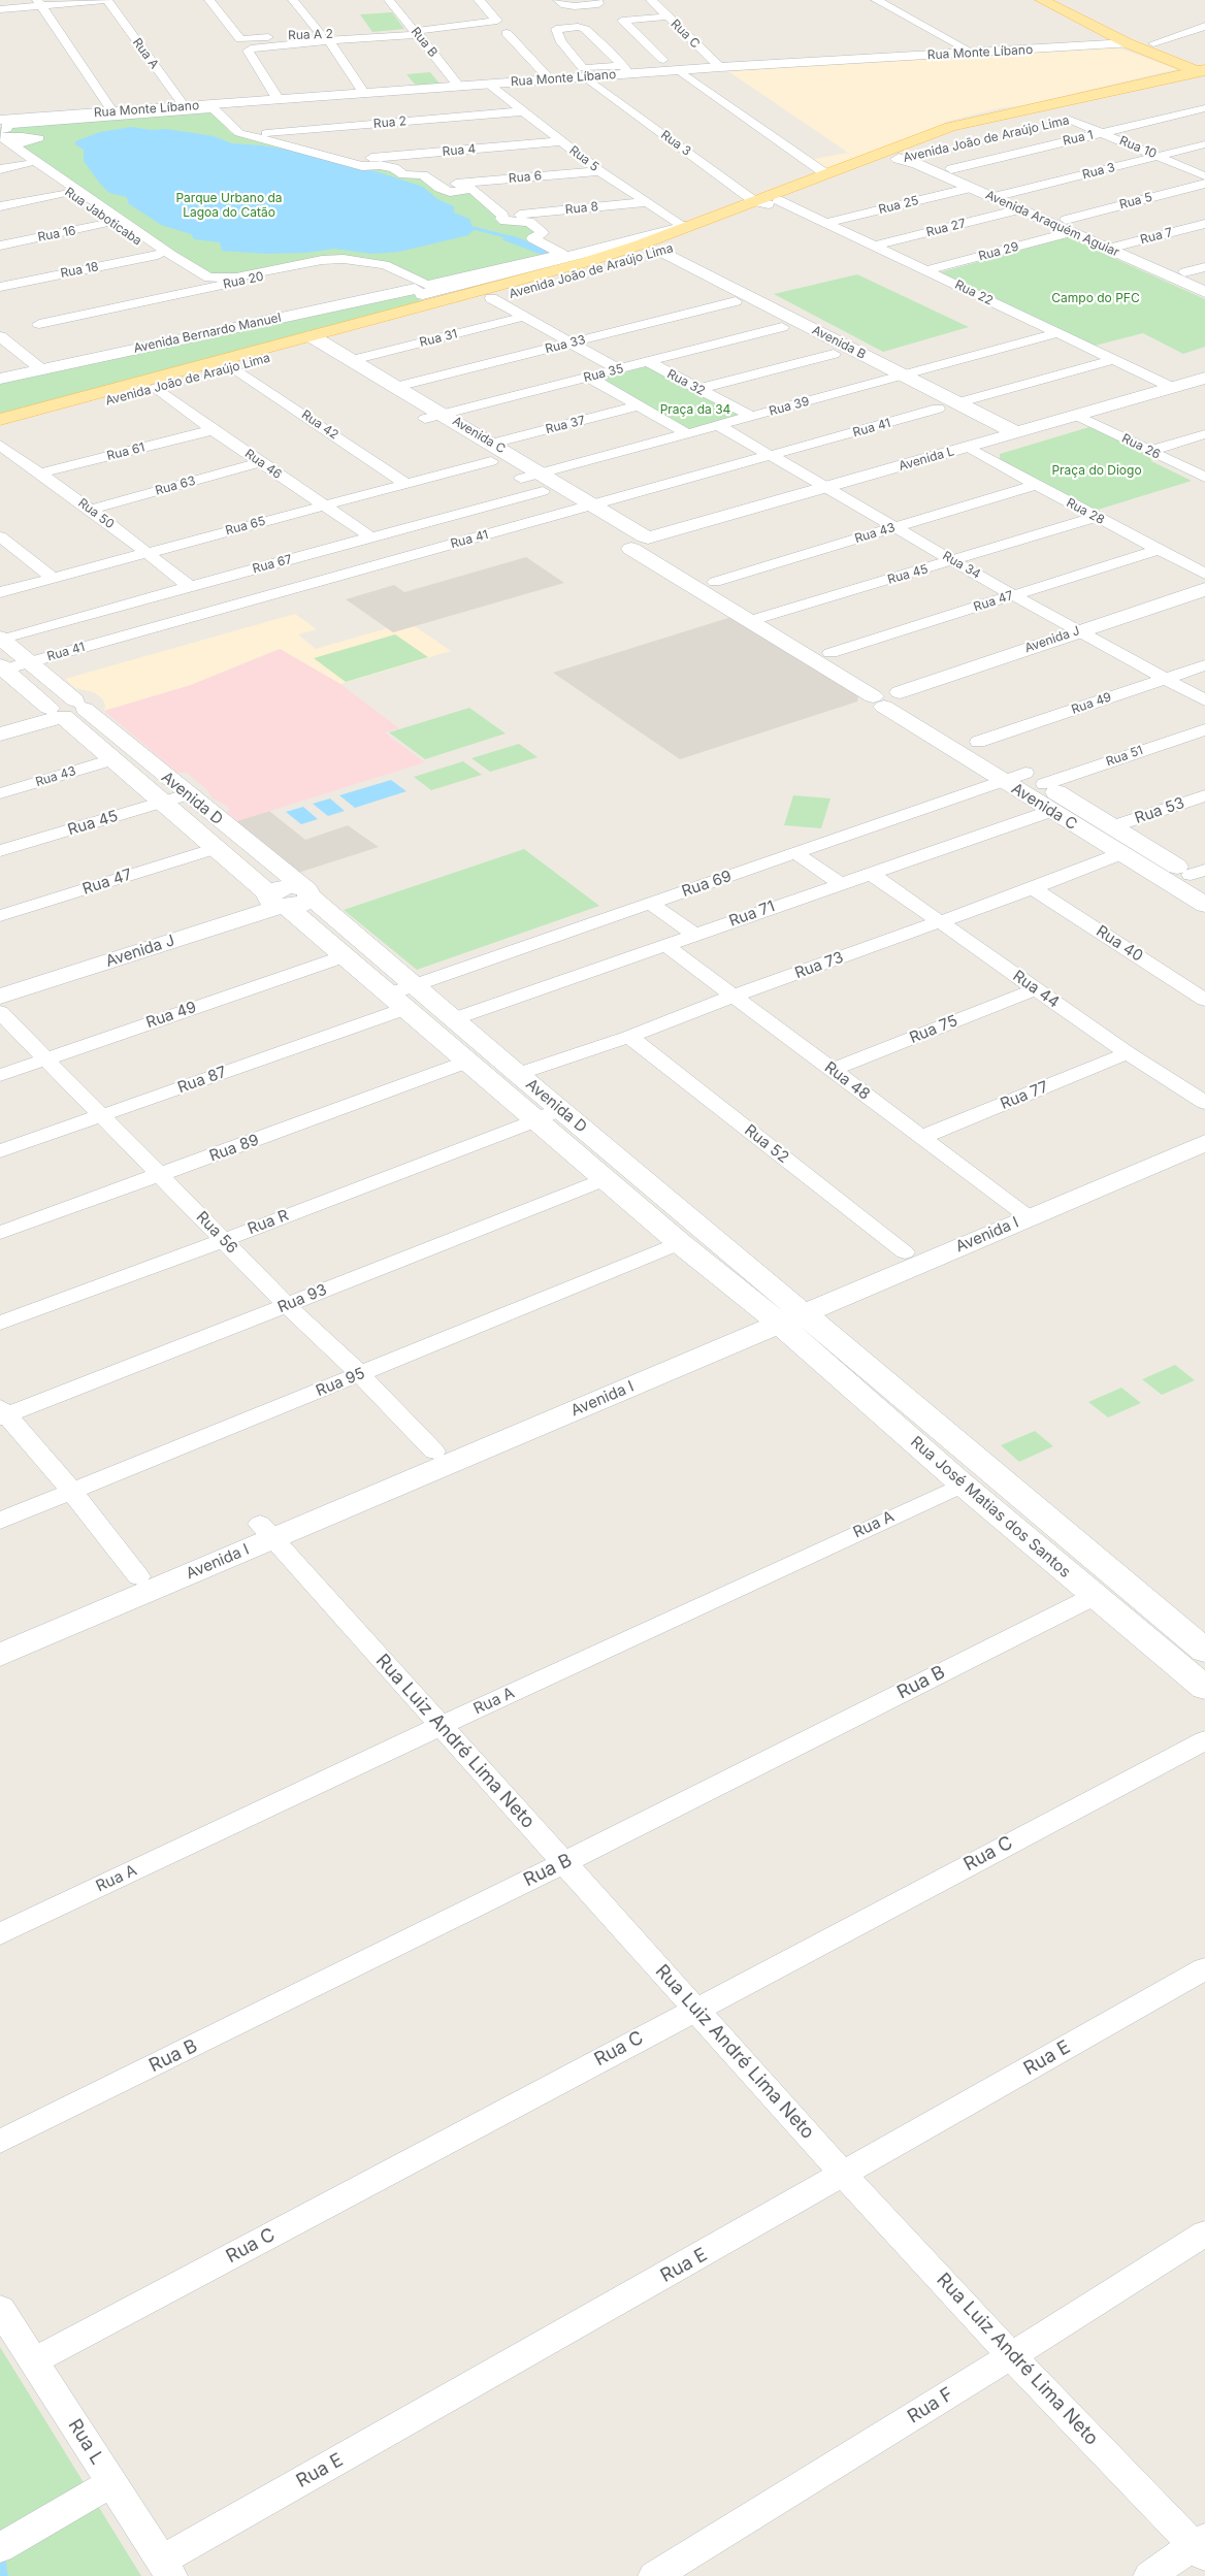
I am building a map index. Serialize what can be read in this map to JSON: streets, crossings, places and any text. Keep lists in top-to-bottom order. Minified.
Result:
{"streets":{"main road":["Avenida João de Araújo Lima"],"street":["Rua C","Rua A 2","Rua B","Rua Monte Líbano","Rua A","Rua 2","Rua 1","Rua 3","Rua 10","Rua 4","Rua 5","Rua 6","Rua 25","Rua 8","Rua Jaboticaba","Avenida Araquém Aguiar","Rua 27","Rua 16","Rua 7","Rua 29","Rua 18","Rua 20","Rua 22","Avenida Bernardo Manuel","Rua 31","Avenida B","Rua 33","Rua 35","Rua 32","Rua 39","Rua 42","Rua 37","Rua 41","Avenida C","Rua 26","Rua 61","Avenida L","Rua 46","Rua 63","Rua 28","Rua 50","Rua 65","Rua 43","Rua 67","Rua 34","Rua 45","Rua 47","Avenida J","Rua 49","Rua 51","Avenida D","Rua 53","Rua 69","Rua 71","Rua 40","Rua 73","Rua 44","Rua 75","Rua 87","Rua 48","Rua 77","Rua 52","Rua 89","Rua R","Rua 56","Avenida I","Rua 93","Rua 95","Rua José Matias dos Santos","Rua Luiz André Lima Neto","Rua E","Rua F","Rua L"]},"crossings":[["Rua C","Rua Monte Líbano"],["Rua C","Rua Luiz André Lima Neto"],["Rua C","Rua L"],["Rua B","Rua Monte Líbano"],["Rua B","Rua José Matias dos Santos"],["Rua B","Rua Luiz André Lima Neto"],["Rua Monte Líbano","Rua A"],["Rua Monte Líbano","Rua 3"],["Rua Monte Líbano","Rua 5"],["Rua Monte Líbano","Rua Jaboticaba"],["Rua A","Rua José Matias dos Santos"],["Rua A","Rua Luiz André Lima Neto"],["Rua 2","Rua 5"],["Rua 1","Rua 10"],["Rua 1","Avenida Araquém Aguiar"],["Avenida João de Araújo Lima","Rua 3"],["Avenida João de Araújo Lima","Rua 10"],["Avenida João de Araújo Lima","Rua 5"],["Avenida João de Araújo Lima","Avenida Araquém Aguiar"],["Avenida João de Araújo Lima","Rua 20"],["Avenida João de Araújo Lima","Rua 22"],["Avenida João de Araújo Lima","Avenida Bernardo Manuel"],["Avenida João de Araújo Lima","Avenida B"],["Avenida João de Araújo Lima","Rua 42"],["Avenida João de Araújo Lima","Avenida C"],["Avenida João de Araújo Lima","Rua 46"],["Rua 3","Rua 10"],["Rua 3","Avenida Araquém Aguiar"],["Rua 3","Rua 22"],["Rua 4","Rua 5"],["Rua 5","Rua 6"],["Rua 5","Rua 8"],["Rua 5","Avenida Araquém Aguiar"],["Rua 5","Rua 29"],["Rua 5","Avenida Bernardo Manuel"],["Rua 25","Avenida Araquém Aguiar"],["Rua 25","Rua 22"],["Rua Jaboticaba","Rua 16"],["Rua Jaboticaba","Rua 18"],["Rua Jaboticaba","Rua 20"],["Avenida Araquém Aguiar","Rua 27"],["Avenida Araquém Aguiar","Rua 7"],["Avenida Araquém Aguiar","Rua 29"],["Rua 27","Rua 22"],["Rua 29","Rua 22"],["Rua 20","Avenida Bernardo Manuel"],["Rua 22","Rua 39"],["Rua 22","Avenida L"],["Rua 31","Avenida C"],["Avenida B","Rua 33"],["Avenida B","Rua 35"],["Avenida B","Rua 39"],["Avenida B","Rua 41"],["Avenida B","Avenida L"],["Rua 33","Avenida C"],["Rua 35","Rua 32"],["Rua 35","Avenida C"],["Rua 32","Rua 39"],["Rua 39","Avenida C"],["Rua 39","Rua 67"],["Rua 39","Rua 34"],["Rua 42","Rua 65"],["Rua 37","Avenida C"],["Rua 37","Rua 65"],["Rua 41","Avenida C"],["Rua 41","Rua 34"],["Rua 41","Avenida D"],["Avenida C","Avenida L"],["Avenida C","Rua 65"],["Avenida C","Rua 43"],["Avenida C","Rua 67"],["Avenida C","Rua 45"],["Avenida C","Rua 47"],["Avenida C","Avenida J"],["Avenida C","Rua 49"],["Avenida C","Rua 51"],["Avenida C","Rua 53"],["Avenida C","Rua 69"],["Avenida C","Rua 71"],["Avenida C","Rua 73"],["Rua 26","Avenida L"],["Rua 61","Rua 46"],["Rua 61","Rua 50"],["Avenida L","Rua 28"],["Avenida L","Rua 34"],["Rua 46","Rua 63"],["Rua 46","Rua 65"],["Rua 46","Rua 67"],["Rua 63","Rua 50"],["Rua 28","Rua 43"],["Rua 28","Rua 45"],["Rua 28","Rua 47"],["Rua 50","Rua 65"],["Rua 50","Rua 67"],["Rua 43","Rua 34"],["Rua 43","Avenida D"],["Rua 67","Avenida D"],["Rua 34","Rua 45"],["Rua 34","Rua 47"],["Rua 34","Avenida J"],["Rua 34","Rua 49"],["Rua 45","Avenida D"],["Rua 47","Avenida D"],["Avenida J","Avenida D"],["Rua 49","Avenida D"],["Rua 49","Rua 56"],["Rua 51","Rua 69"],["Avenida D","Rua 69"],["Avenida D","Rua 71"],["Avenida D","Rua 73"],["Avenida D","Rua 87"],["Avenida D","Rua 89"],["Avenida D","Rua R"],["Avenida D","Avenida I"],["Avenida D","Rua 93"],["Avenida D","Rua 95"],["Avenida D","Rua José Matias dos Santos"],["Rua 69","Rua 87"],["Rua 71","Rua 44"],["Rua 71","Rua 48"],["Rua 40","Rua 73"],["Rua 73","Rua 44"],["Rua 73","Rua 48"],["Rua 73","Rua 52"],["Rua 44","Rua 75"],["Rua 44","Rua 77"],["Rua 75","Rua 48"],["Rua 87","Rua 56"],["Rua 48","Rua 77"],["Rua 48","Avenida I"],["Rua 52","Avenida I"],["Rua 89","Rua 56"],["Rua R","Rua 56"],["Rua 56","Avenida I"],["Rua 56","Rua 93"],["Rua 56","Rua 95"],["Avenida I","Rua José Matias dos Santos"],["Avenida I","Rua Luiz André Lima Neto"],["Rua Luiz André Lima Neto","Rua E"],["Rua Luiz André Lima Neto","Rua F"],["Rua E","Rua L"]],"parks":["Parque Urbano da Lagoa do Catão","Campo do PFC","Praça da 34","Praça do Diogo"]}
